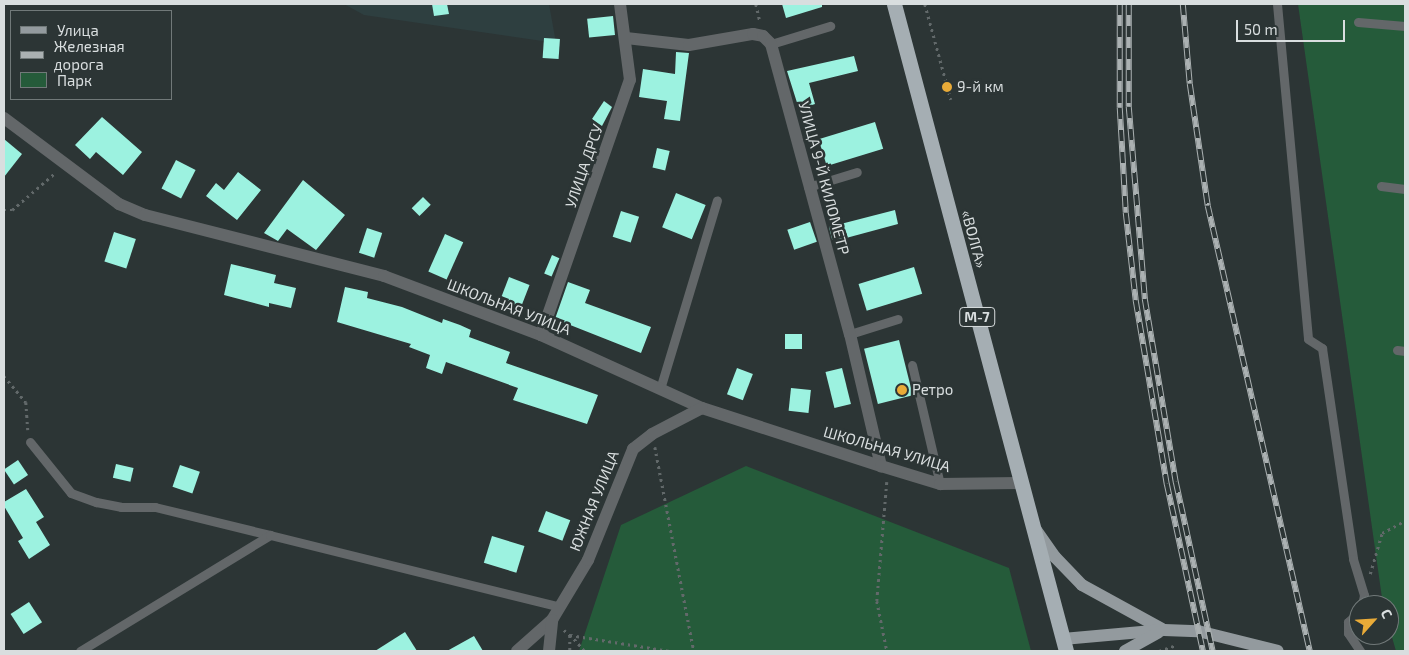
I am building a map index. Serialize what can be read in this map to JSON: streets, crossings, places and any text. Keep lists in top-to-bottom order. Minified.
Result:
{"streets":{"highway":["«ВОЛГА»","М-7"],"street":["УЛИЦА ДРСУ","УЛИЦА 9-Й КИЛОМЕТР","ШКОЛЬНАЯ УЛИЦА","ЮЖНАЯ УЛИЦА"]},"crossings":[["УЛИЦА ДРСУ","ШКОЛЬНАЯ УЛИЦА"],["УЛИЦА 9-Й КИЛОМЕТР","ШКОЛЬНАЯ УЛИЦА"],["«ВОЛГА»","ШКОЛЬНАЯ УЛИЦА"],["«ВОЛГА»","М-7"],["ШКОЛЬНАЯ УЛИЦА","М-7"],["ШКОЛЬНАЯ УЛИЦА","ЮЖНАЯ УЛИЦА"]],"places":["9-й км","Ретро"],"legend":["Улица","Железная дорога","Парк"],"scale_bar":"50 m","north":"top right"}
